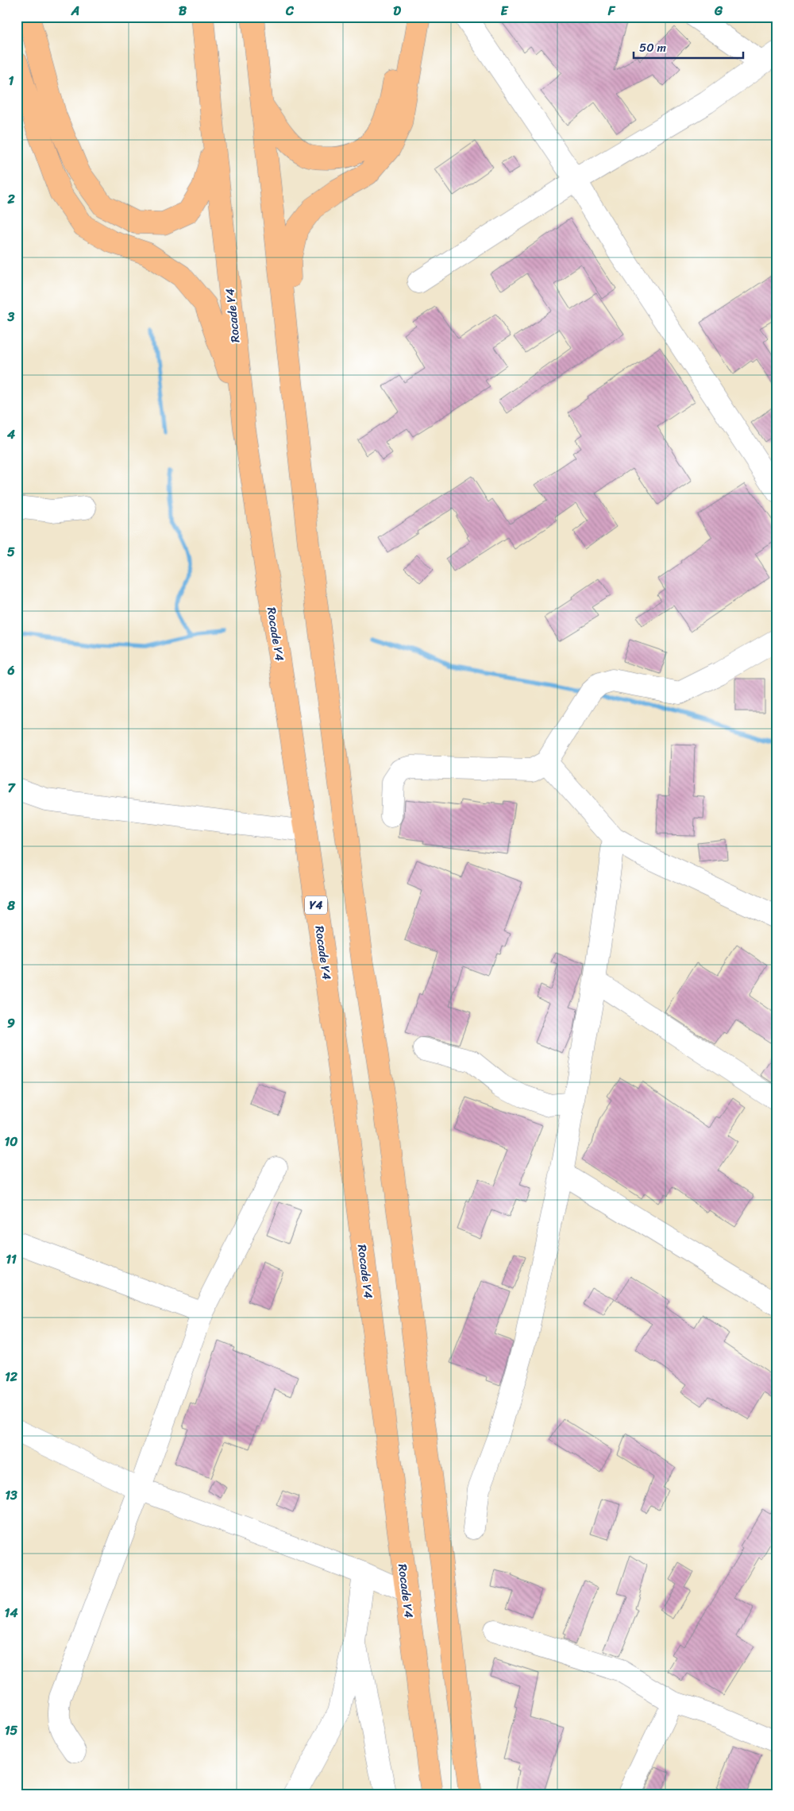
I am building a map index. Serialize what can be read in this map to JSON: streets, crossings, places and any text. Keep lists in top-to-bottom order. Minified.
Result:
{"streets":{"highway":["Rocade Y4","Y4"]},"scale_bar":"50 m","grid":{"columns":["A","B","C","D","E","F","G"],"rows":["1","2","3","4","5","6","7","8","9","10","11","12","13","14","15"]}}
